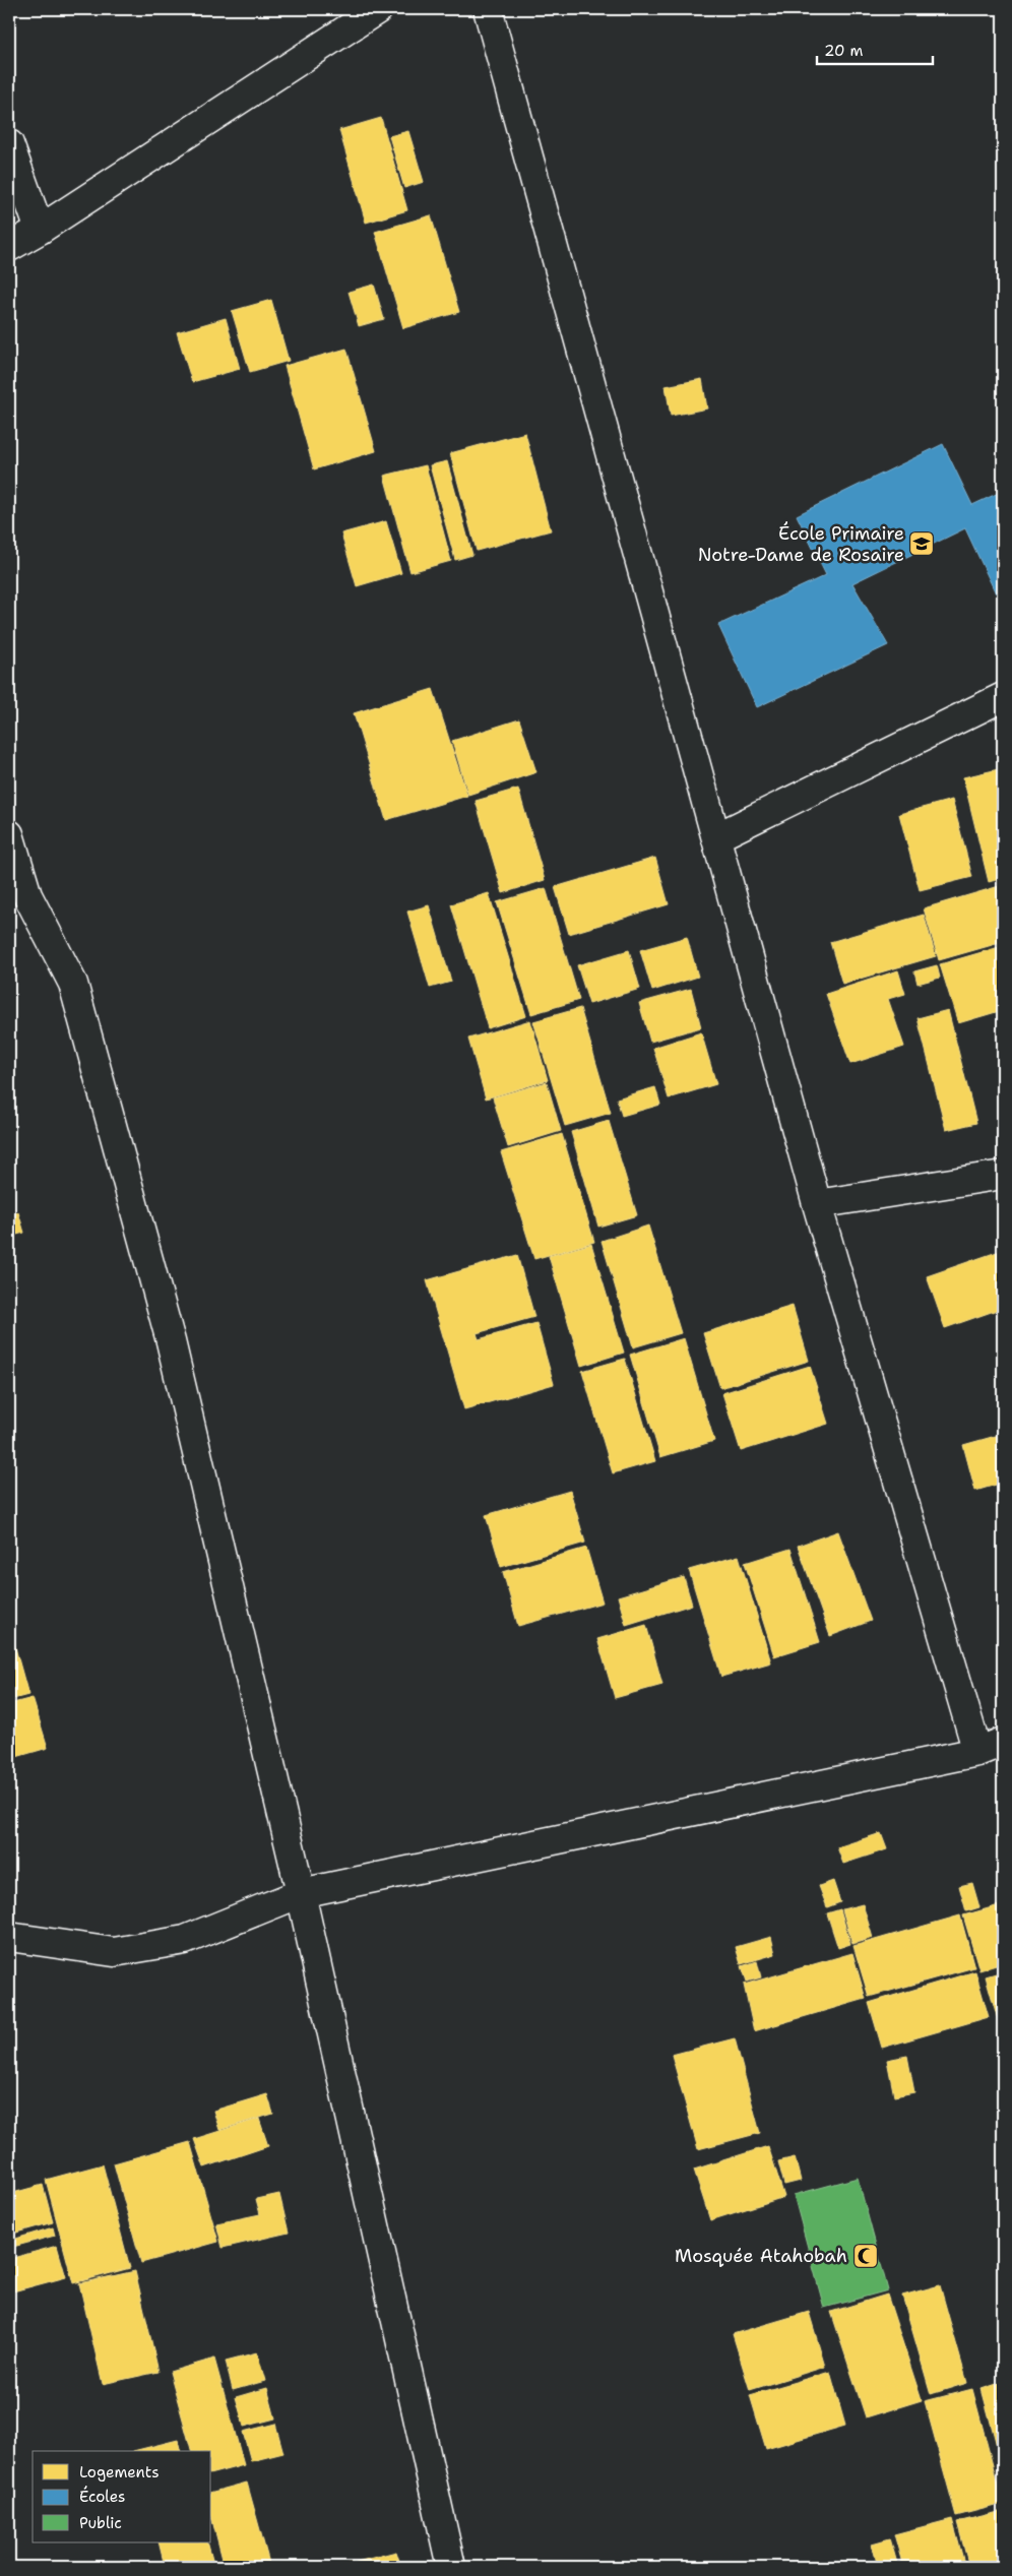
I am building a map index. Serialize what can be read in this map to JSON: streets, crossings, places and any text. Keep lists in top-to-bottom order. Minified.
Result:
{"places":{"school or university":["École Primaire Notre-Dame de Rosaire"],"mosque":["Mosquée Atahobah"]},"legend":["Logements","Écoles","Public"],"scale_bar":"20 m"}
